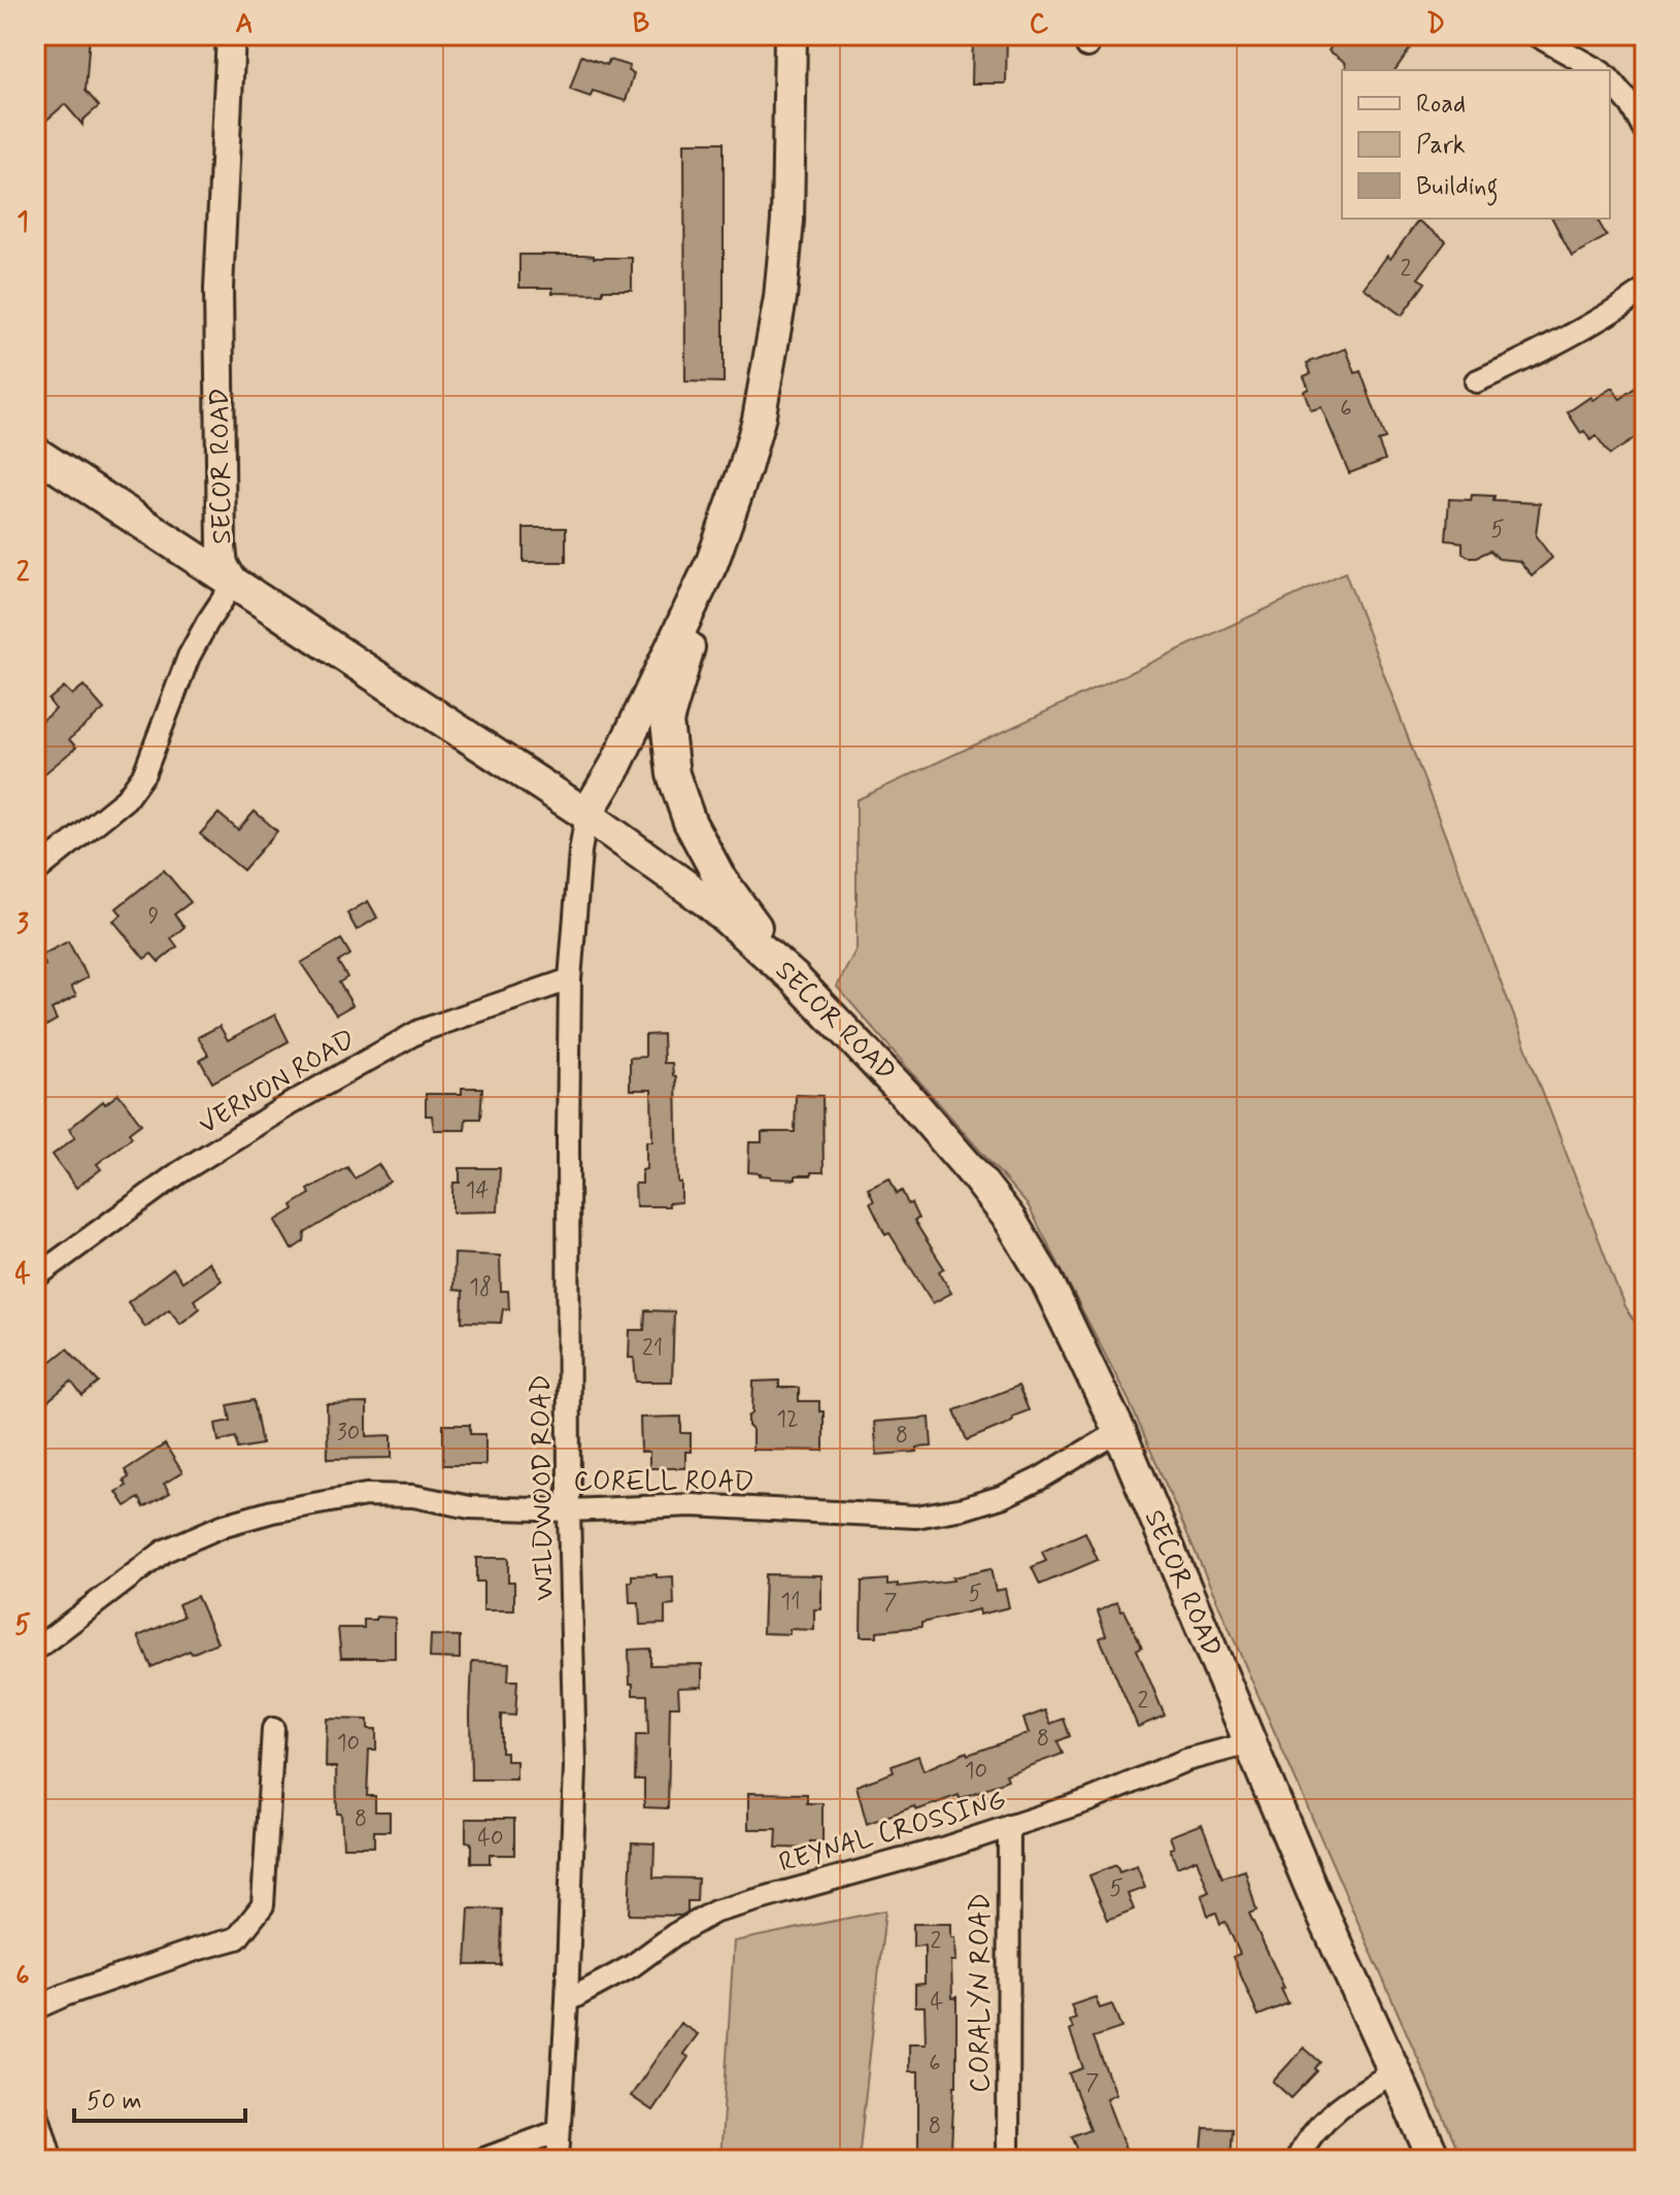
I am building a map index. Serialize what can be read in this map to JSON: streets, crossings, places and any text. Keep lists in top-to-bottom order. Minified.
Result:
{"streets":{"main road":["SECOR ROAD"],"street":["VERNON ROAD","CORELL ROAD","WILDWOOD ROAD","REYNAL CROSSING","CORALYN ROAD"]},"crossings":[["SECOR ROAD","CORELL ROAD"],["SECOR ROAD","WILDWOOD ROAD"],["SECOR ROAD","REYNAL CROSSING"],["VERNON ROAD","WILDWOOD ROAD"],["CORELL ROAD","WILDWOOD ROAD"],["WILDWOOD ROAD","REYNAL CROSSING"],["REYNAL CROSSING","CORALYN ROAD"]],"house_numbers":["2","6","5","9","14","18","21","12","30","8","5","11","7","2","8","10","10","8","40","5","2","4","6","7","8"],"legend":["Road","Park","Building"],"scale_bar":"50 m","grid":{"columns":["A","B","C","D"],"rows":["1","2","3","4","5","6"]}}
